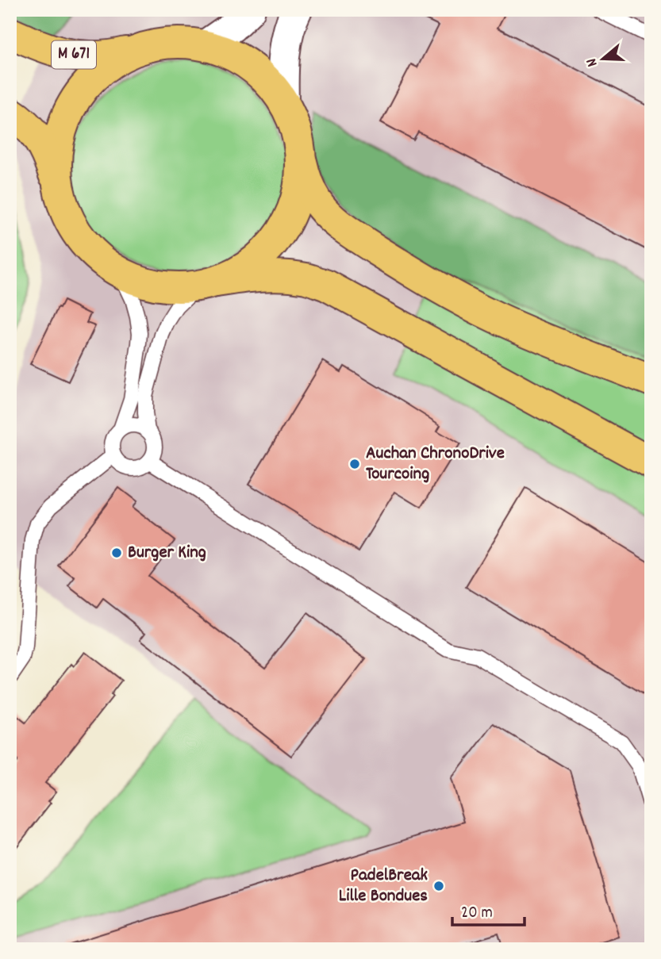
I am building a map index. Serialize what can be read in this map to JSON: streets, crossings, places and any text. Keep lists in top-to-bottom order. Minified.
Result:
{"streets":{"main road":["M 671"]},"places":["Auchan ChronoDrive Tourcoing","Burger King","PadelBreak Lille Bondues"],"scale_bar":"20 m","north":"left"}
